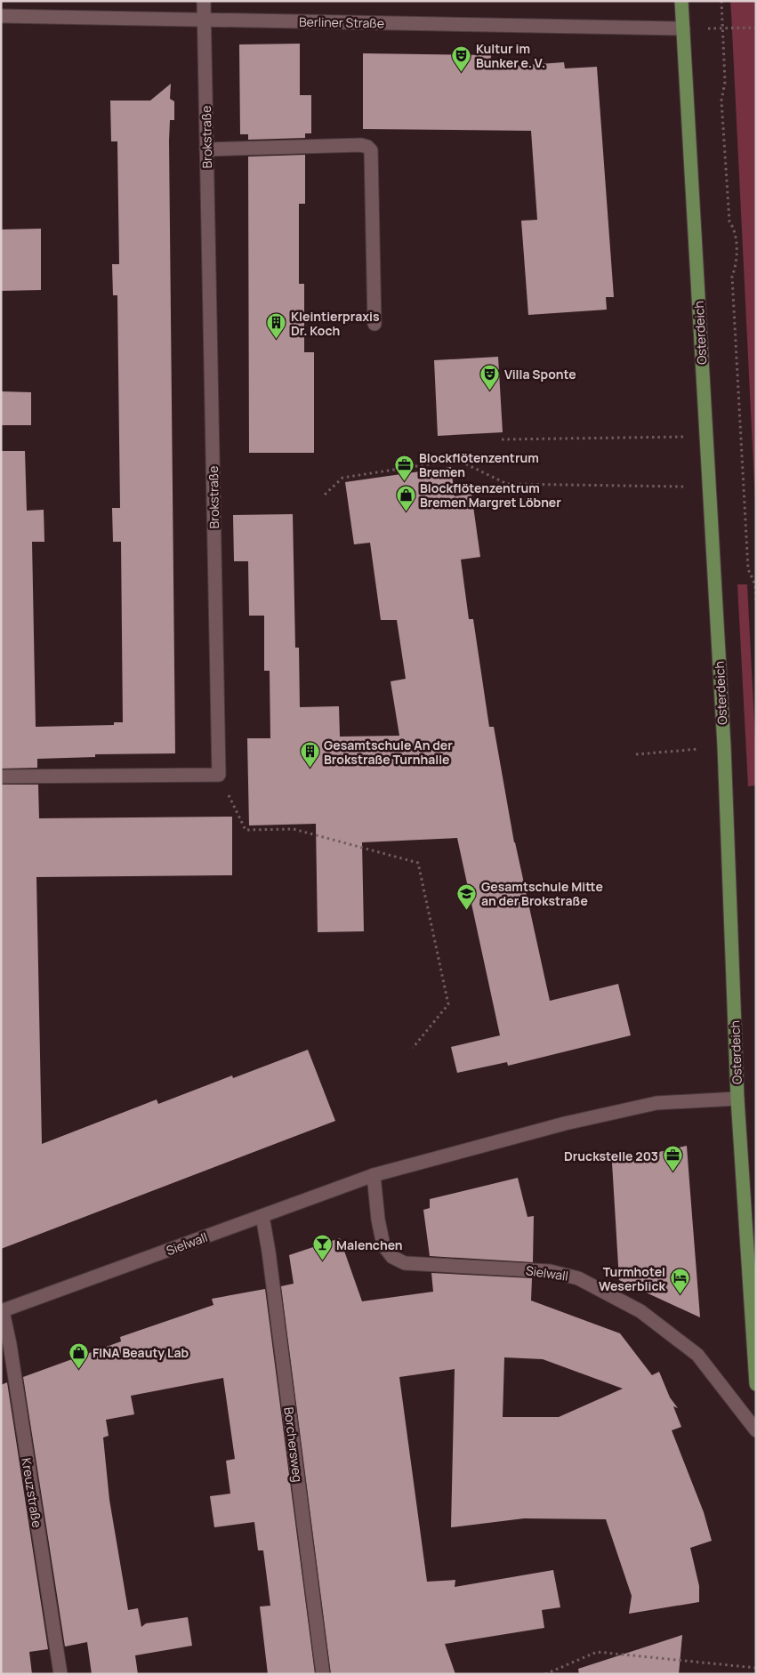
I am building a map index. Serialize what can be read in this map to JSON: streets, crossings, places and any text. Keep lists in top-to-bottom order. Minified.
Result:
{"streets":{"main road":["Osterdeich"],"street":["Berliner Straße","Brokstraße","Sielwall","Borchersweg","Kreuzstraße"]},"crossings":[["Berliner Straße","Brokstraße"],["Berliner Straße","Osterdeich"],["Osterdeich","Sielwall"],["Sielwall","Borchersweg"],["Sielwall","Kreuzstraße"]],"places":{"theatre":["Kultur im Bunker e. V.","Villa Sponte"],"building":["Kleintierpraxis Dr. Koch","Gesamtschule An der Brokstraße Turnhalle"],"office":["Blockflötenzentrum Bremen","Druckstelle 203"],"shop":["Blockflötenzentrum Bremen Margret Löbner","FINA Beauty Lab"],"school or university":["Gesamtschule Mitte an der Brokstraße"],"bar":["Malenchen"],"hotel":["Turmhotel Weserblick"]}}
